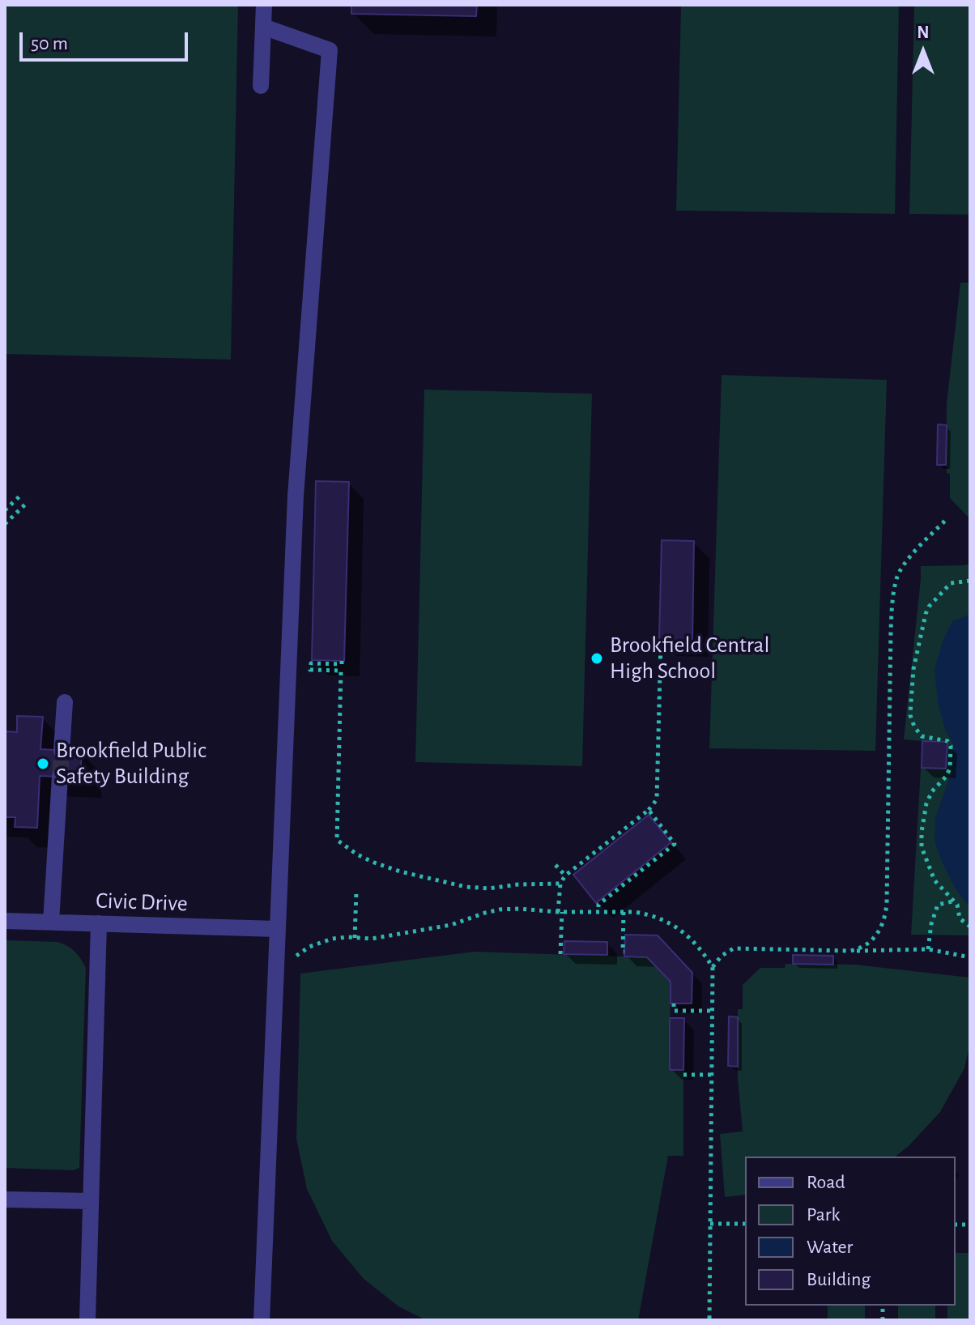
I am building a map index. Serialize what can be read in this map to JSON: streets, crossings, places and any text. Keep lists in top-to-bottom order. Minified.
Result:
{"streets":{"street":["Civic Drive"]},"places":["Brookfield Central High School","Brookfield Public Safety Building"],"legend":["Road","Park","Water","Building"],"scale_bar":"50 m","north":"top"}
